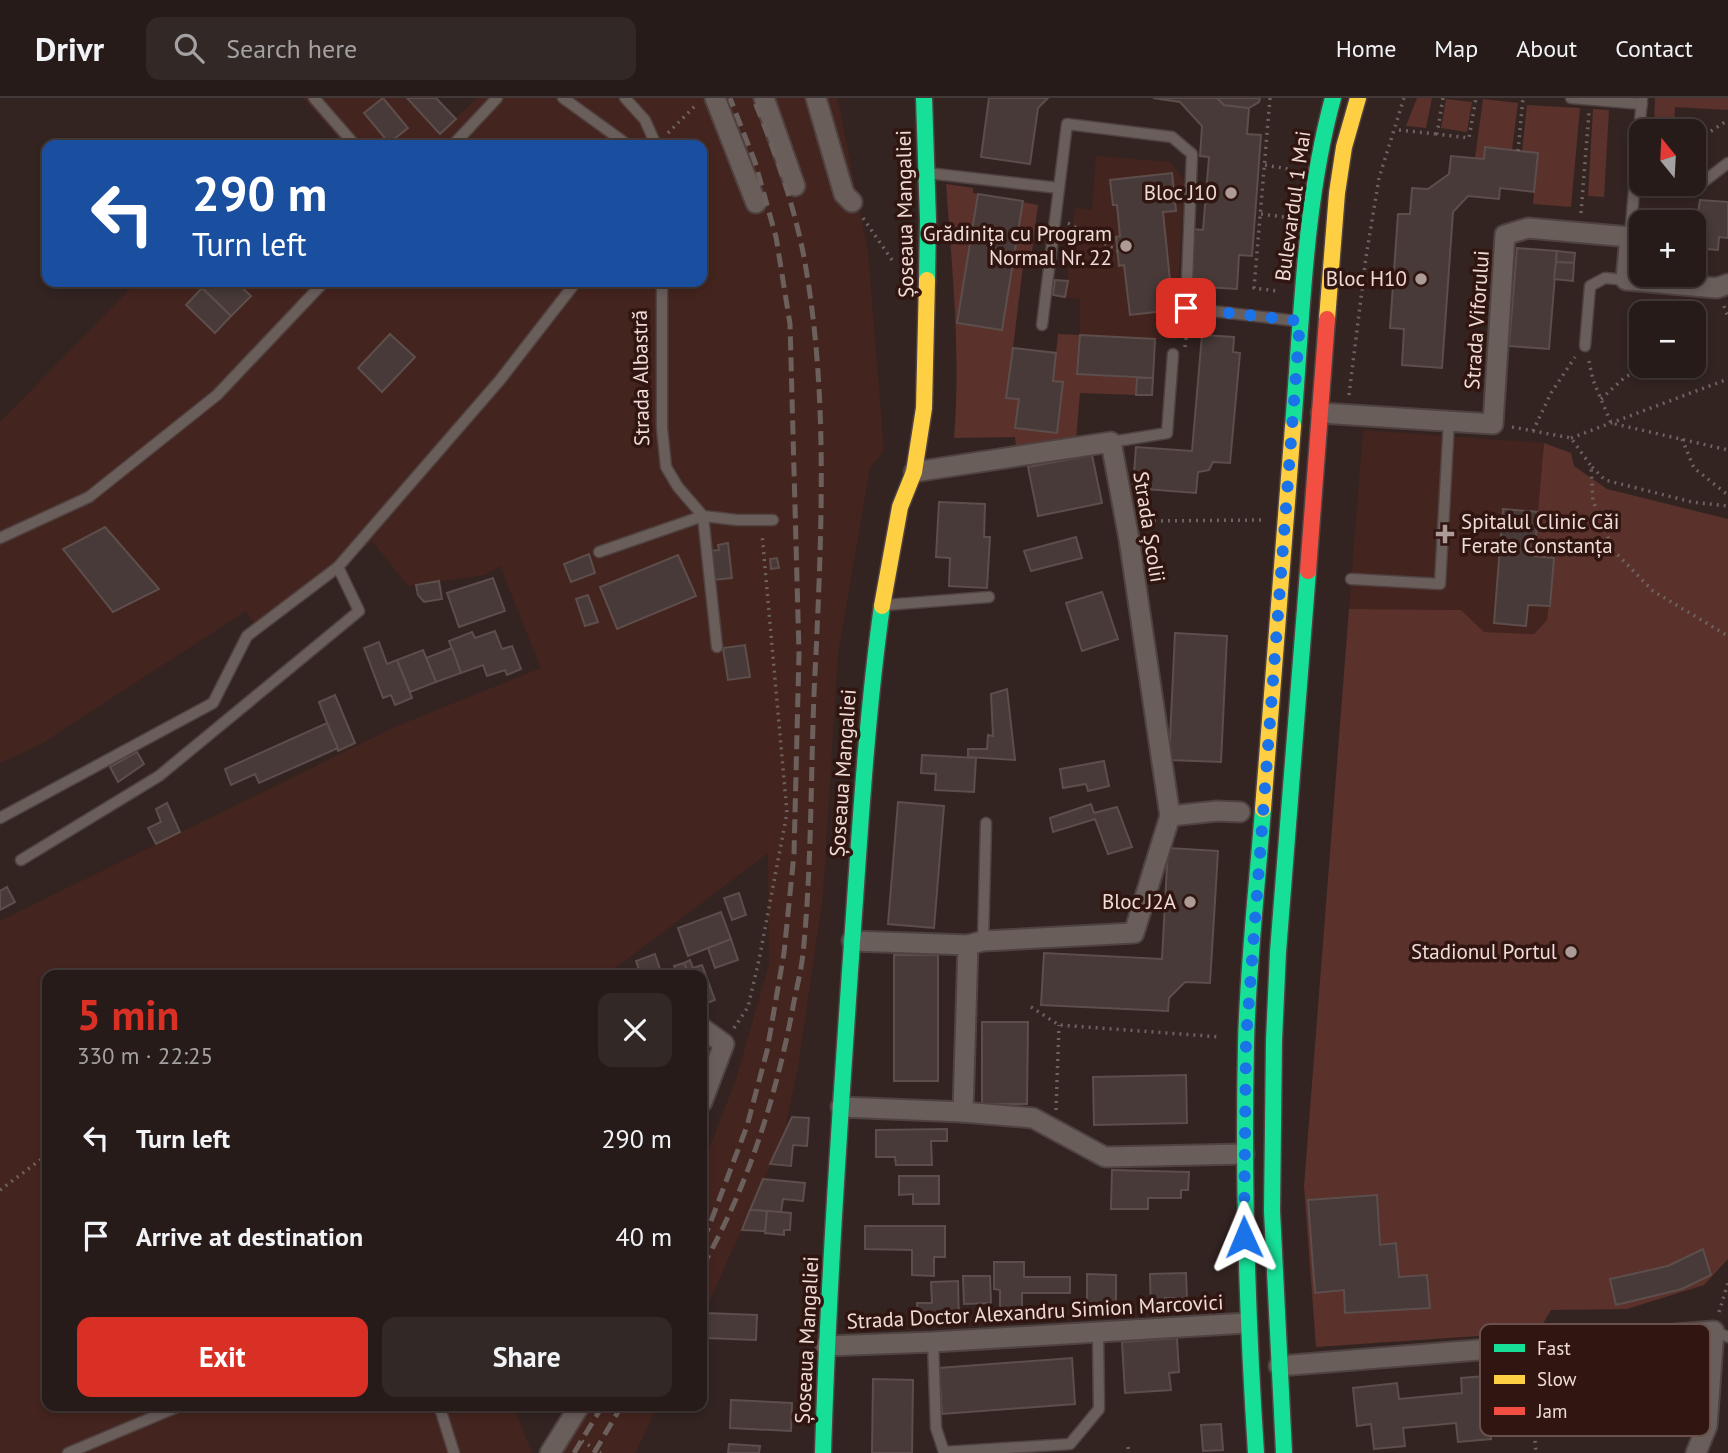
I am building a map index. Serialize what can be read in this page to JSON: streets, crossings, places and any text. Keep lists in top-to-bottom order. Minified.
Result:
{"streets":{"main road":["Bulevardul 1 Mai","Șoseaua Mangaliei"],"street":["Strada Viforului","Strada Școlii","Strada Doctor Alexandru Simion Marcovici"],"lane":["Strada Albastră"]},"crossings":[["Bulevardul 1 Mai","Strada Doctor Alexandru Simion Marcovici"],["Șoseaua Mangaliei","Strada Doctor Alexandru Simion Marcovici"]],"places":{"other":["Bloc J10","Grădinița cu Program Normal Nr. 22","Bloc H10","Bloc J2A","Stadionul Portul"],"health":["Spitalul Clinic Căi Ferate Constanța"]},"legend":["Fast","Slow","Jam"],"north":"top","page":{"header":"Drivr","search":"Search here","nav":["Home","Map","About","Contact"],"map_buttons":["+","−"],"turn":["290 m","Turn left"],"heading":["5 min","330 m · 22:25"],"list":[{"name":"Turn left","value":"290 m"},{"name":"Arrive at destination","value":"40 m"}],"buttons":["Exit","Share"]}}
